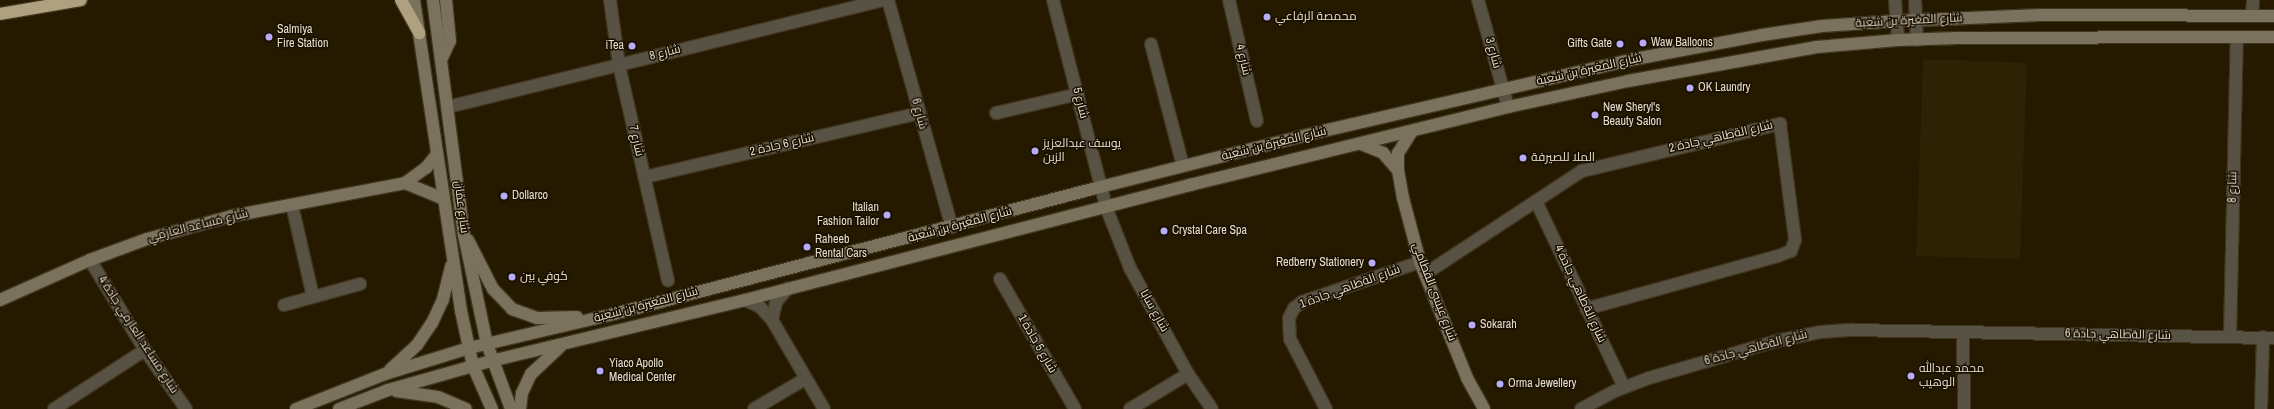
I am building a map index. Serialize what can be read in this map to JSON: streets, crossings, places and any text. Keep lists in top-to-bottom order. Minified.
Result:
{"streets":{"main road":["شارع المغيرة بن شعبة","شارع عمّان","شارع مساعد العازمي","شارع عيسى القطامي"],"street":["شارع 8","شارع 3","شارع 4","شارع 5","شارع 6","شارع الةطاهي جادة 2","شارع 7","شارع 6 جادة 2","شارع الةطاهي جادة 1","شارع الةطاهي جادة 4","شارع سابا","شارع مساعد العازمي جادة 4","شارع الةطاهي جادة 6","شارع 5 جادة 1"]},"crossings":[["شارع المغيرة بن شعبة","شارع 8"],["شارع المغيرة بن شعبة","شارع 3"],["شارع المغيرة بن شعبة","شارع 5"],["شارع المغيرة بن شعبة","شارع 6"],["شارع المغيرة بن شعبة","شارع عمّان"],["شارع المغيرة بن شعبة","شارع عيسى القطامي"],["شارع المغيرة بن شعبة","شارع سابا"],["شارع 8","شارع 7"],["شارع 8","شارع عمّان"],["شارع 8","شارع الةطاهي جادة 6"],["شارع 5","شارع سابا"],["شارع 6","شارع 6 جادة 2"],["شارع الةطاهي جادة 2","شارع عيسى القطامي"],["شارع الةطاهي جادة 2","شارع الةطاهي جادة 4"],["شارع 7","شارع 6 جادة 2"],["شارع عمّان","شارع مساعد العازمي"],["شارع مساعد العازمي","شارع مساعد العازمي جادة 4"],["شارع الةطاهي جادة 1","شارع عيسى القطامي"],["شارع الةطاهي جادة 4","شارع الةطاهي جادة 6"]],"places":["محمصة الرفاعي","Salmiya Fire Station","Waw Balloons","Gifts Gate","iTea","OK Laundry","New Sheryl's Beauty Salon","يوسف عبدالعزيز الزبن","الملا للصيرفة","Dollarco","Italian Fashion Tailor","Crystal Care Spa","Raheeb Rental Cars","Redberry Stationery","كوفي بين","Sokarah","Yiaco Apollo Medical Center","محمد عبدالله الوهيب","Orma Jewellery"]}
